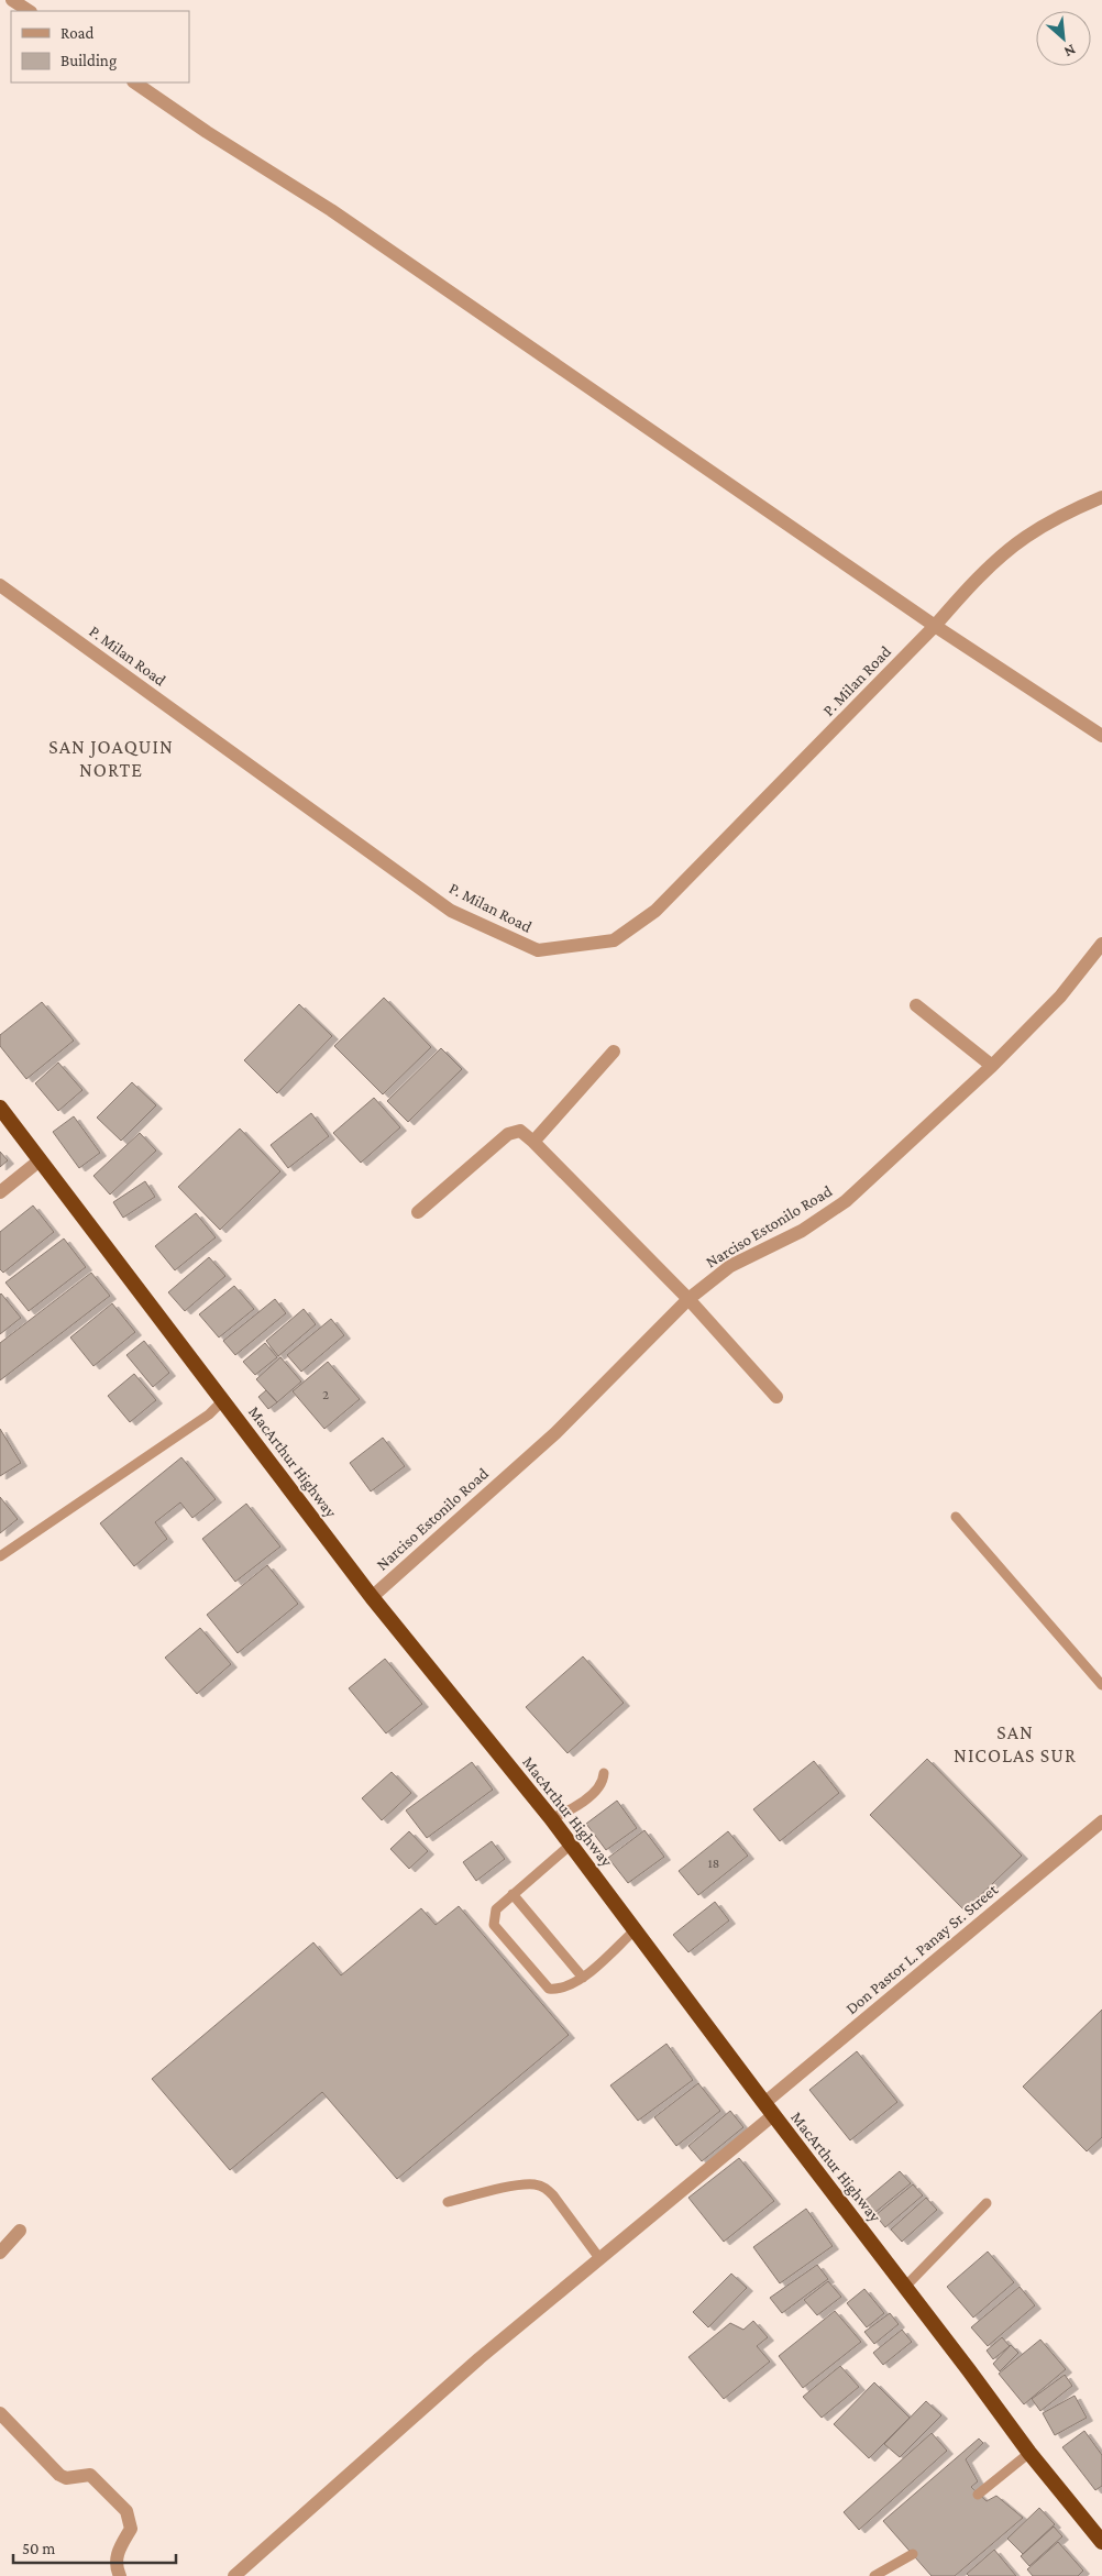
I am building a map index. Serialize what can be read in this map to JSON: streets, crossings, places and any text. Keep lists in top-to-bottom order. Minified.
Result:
{"streets":{"highway":["MacArthur Highway"],"street":["P. Milan Road","Narciso Estonilo Road","Don Pastor L. Panay Sr. Street"]},"crossings":[["Narciso Estonilo Road","MacArthur Highway"],["MacArthur Highway","Don Pastor L. Panay Sr. Street"]],"districts":["SAN JOAQUIN NORTE","SAN NICOLAS SUR"],"house_numbers":["2","18"],"legend":["Road","Building"],"scale_bar":"50 m","north":"bottom right"}
